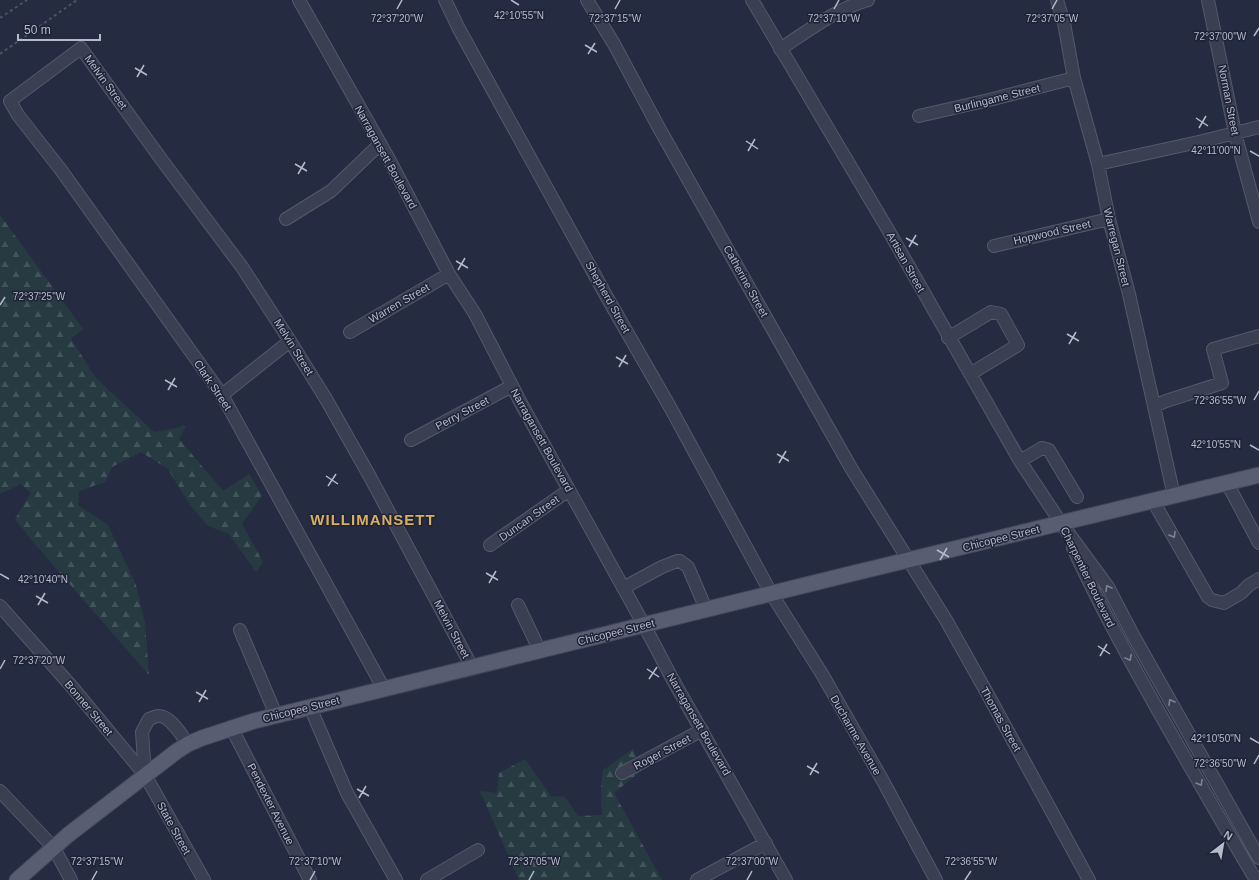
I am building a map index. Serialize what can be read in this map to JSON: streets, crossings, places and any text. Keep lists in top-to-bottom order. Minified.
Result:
{"streets":{"main road":["Chicopee Street"],"street":["Melvin Street","Burlingame Street","Norman Street","Narragansett Boulevard","Hopwood Street","Warregan Street","Artisan Street","Catherine Street","Shepherd Street","Warren Street","Clark Street","Perry Street","Duncan Street","Charpentier Boulevard","Bonner Street","Thomas Street","Ducharme Avenue","Roger Street","Pendexter Avenue","State Street"]},"crossings":[["Melvin Street","Clark Street"],["Melvin Street","Chicopee Street"],["Burlingame Street","Warregan Street"],["Narragansett Boulevard","Warren Street"],["Narragansett Boulevard","Perry Street"],["Narragansett Boulevard","Duncan Street"],["Narragansett Boulevard","Chicopee Street"],["Narragansett Boulevard","Roger Street"],["Hopwood Street","Warregan Street"],["Warregan Street","Chicopee Street"],["Artisan Street","Chicopee Street"],["Artisan Street","Charpentier Boulevard"],["Catherine Street","Chicopee Street"],["Catherine Street","Thomas Street"],["Shepherd Street","Chicopee Street"],["Shepherd Street","Ducharme Avenue"],["Clark Street","Chicopee Street"],["Chicopee Street","Charpentier Boulevard"],["Chicopee Street","Bonner Street"],["Chicopee Street","Thomas Street"],["Chicopee Street","Ducharme Avenue"],["Chicopee Street","Pendexter Avenue"],["Chicopee Street","State Street"],["Bonner Street","State Street"]],"districts":["WILLIMANSETT"],"scale_bar":"50 m","north":"top right","coordinates":["42°10'55\"N","72°37'20\"W","72°37'15\"W","72°37'10\"W","72°37'05\"W","72°37'00\"W","42°11'00\"N","72°37'25\"W","72°36'55\"W","42°10'40\"N","42°10'50\"N","72°36'50\"W"]}
